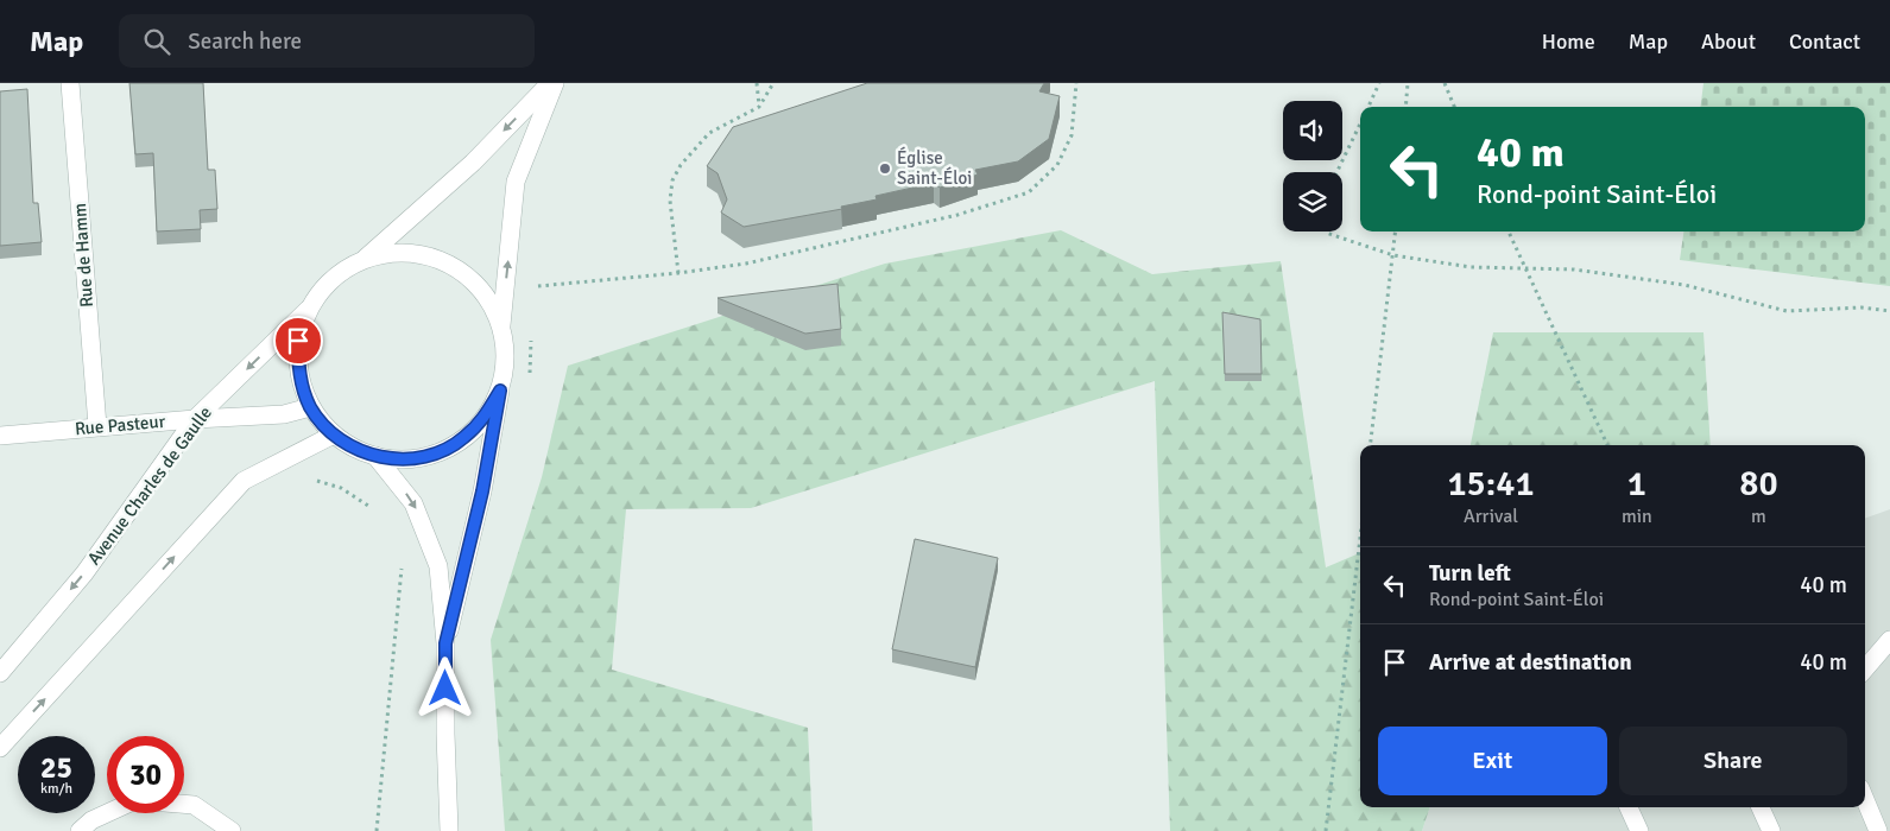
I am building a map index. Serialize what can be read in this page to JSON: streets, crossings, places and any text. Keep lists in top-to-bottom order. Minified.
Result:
{"streets":{"street":["Rue de Hamm","Rue Pasteur","Avenue Charles de Gaulle"]},"crossings":[["Rue de Hamm","Rue Pasteur"],["Rue Pasteur","Avenue Charles de Gaulle"]],"places":["Église Saint-Éloi"],"page":{"header":"Map","search":"Search here","nav":["Home","Map","About","Contact"],"turn":["40 m","Rond-point Saint-Éloi"],"eta":["15:41","Arrival","1","min","80","m"],"list":[{"name":"Turn left","note":"Rond-point Saint-Éloi","value":"40 m"},{"name":"Arrive at destination","value":"40 m"}],"buttons":["Exit","Share"],"speed":"25 km/h","limit":"30"}}
